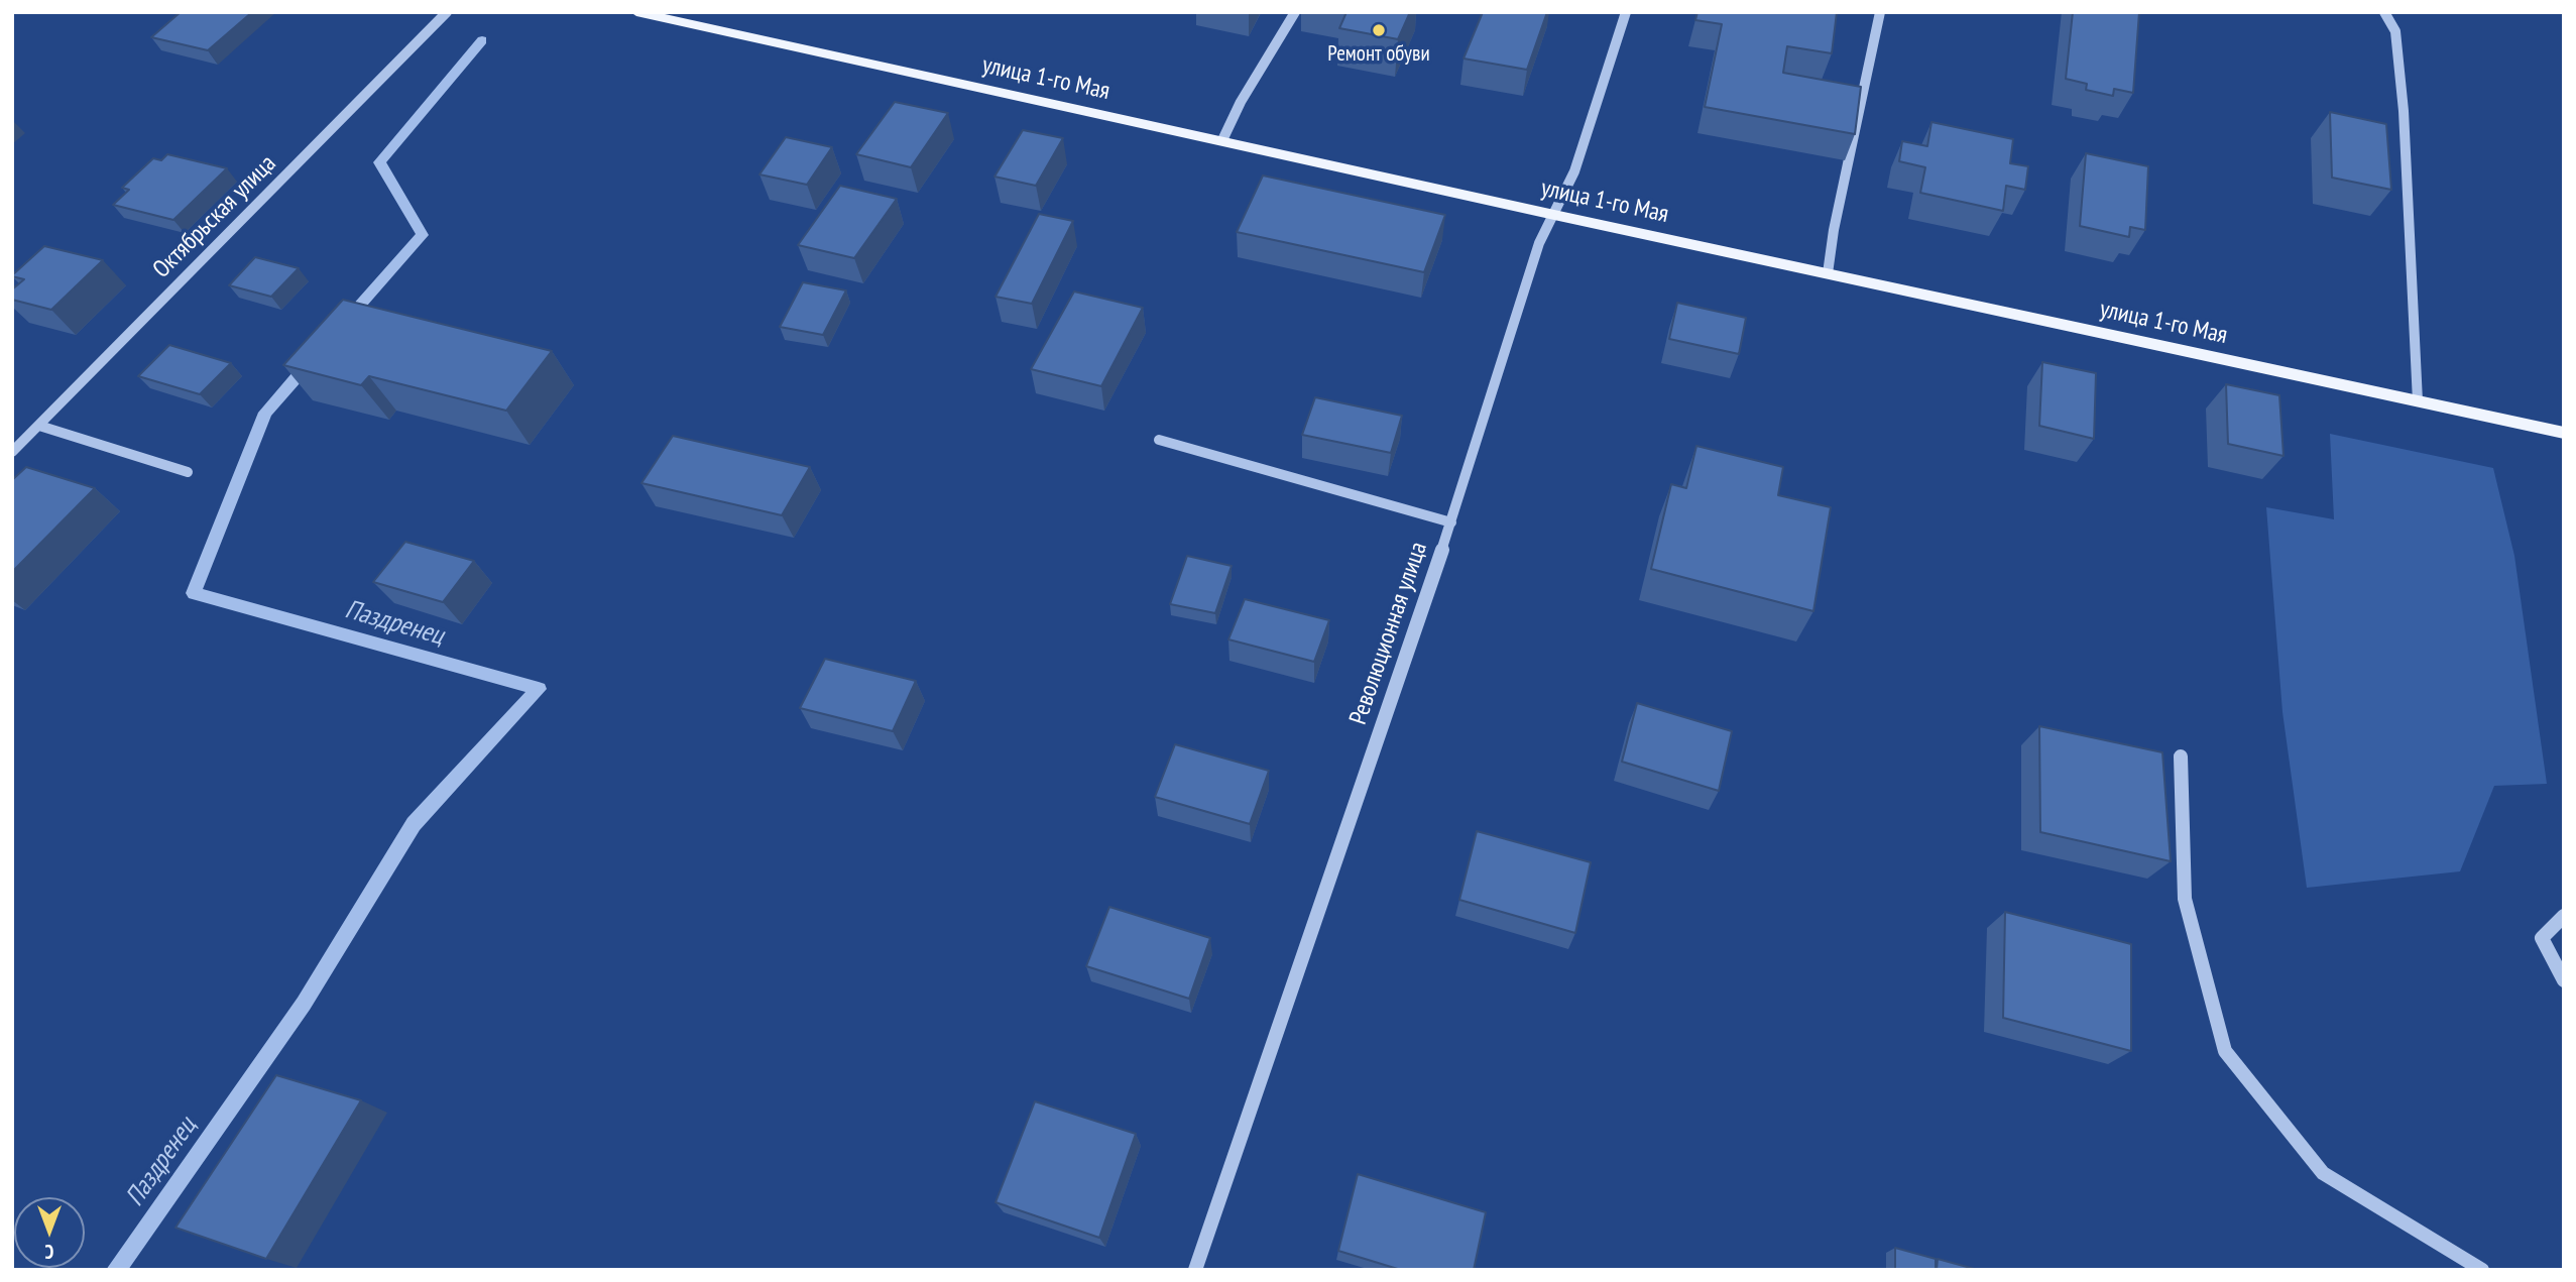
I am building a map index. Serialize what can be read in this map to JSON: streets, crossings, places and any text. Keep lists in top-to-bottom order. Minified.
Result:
{"streets":{"main road":["улица 1-го Мая"],"street":["Октябрьская улица","Революционная улица"]},"crossings":[["улица 1-го Мая","Революционная улица"]],"water":["Паздренец"],"places":["Ремонт обуви"],"north":"bottom"}
